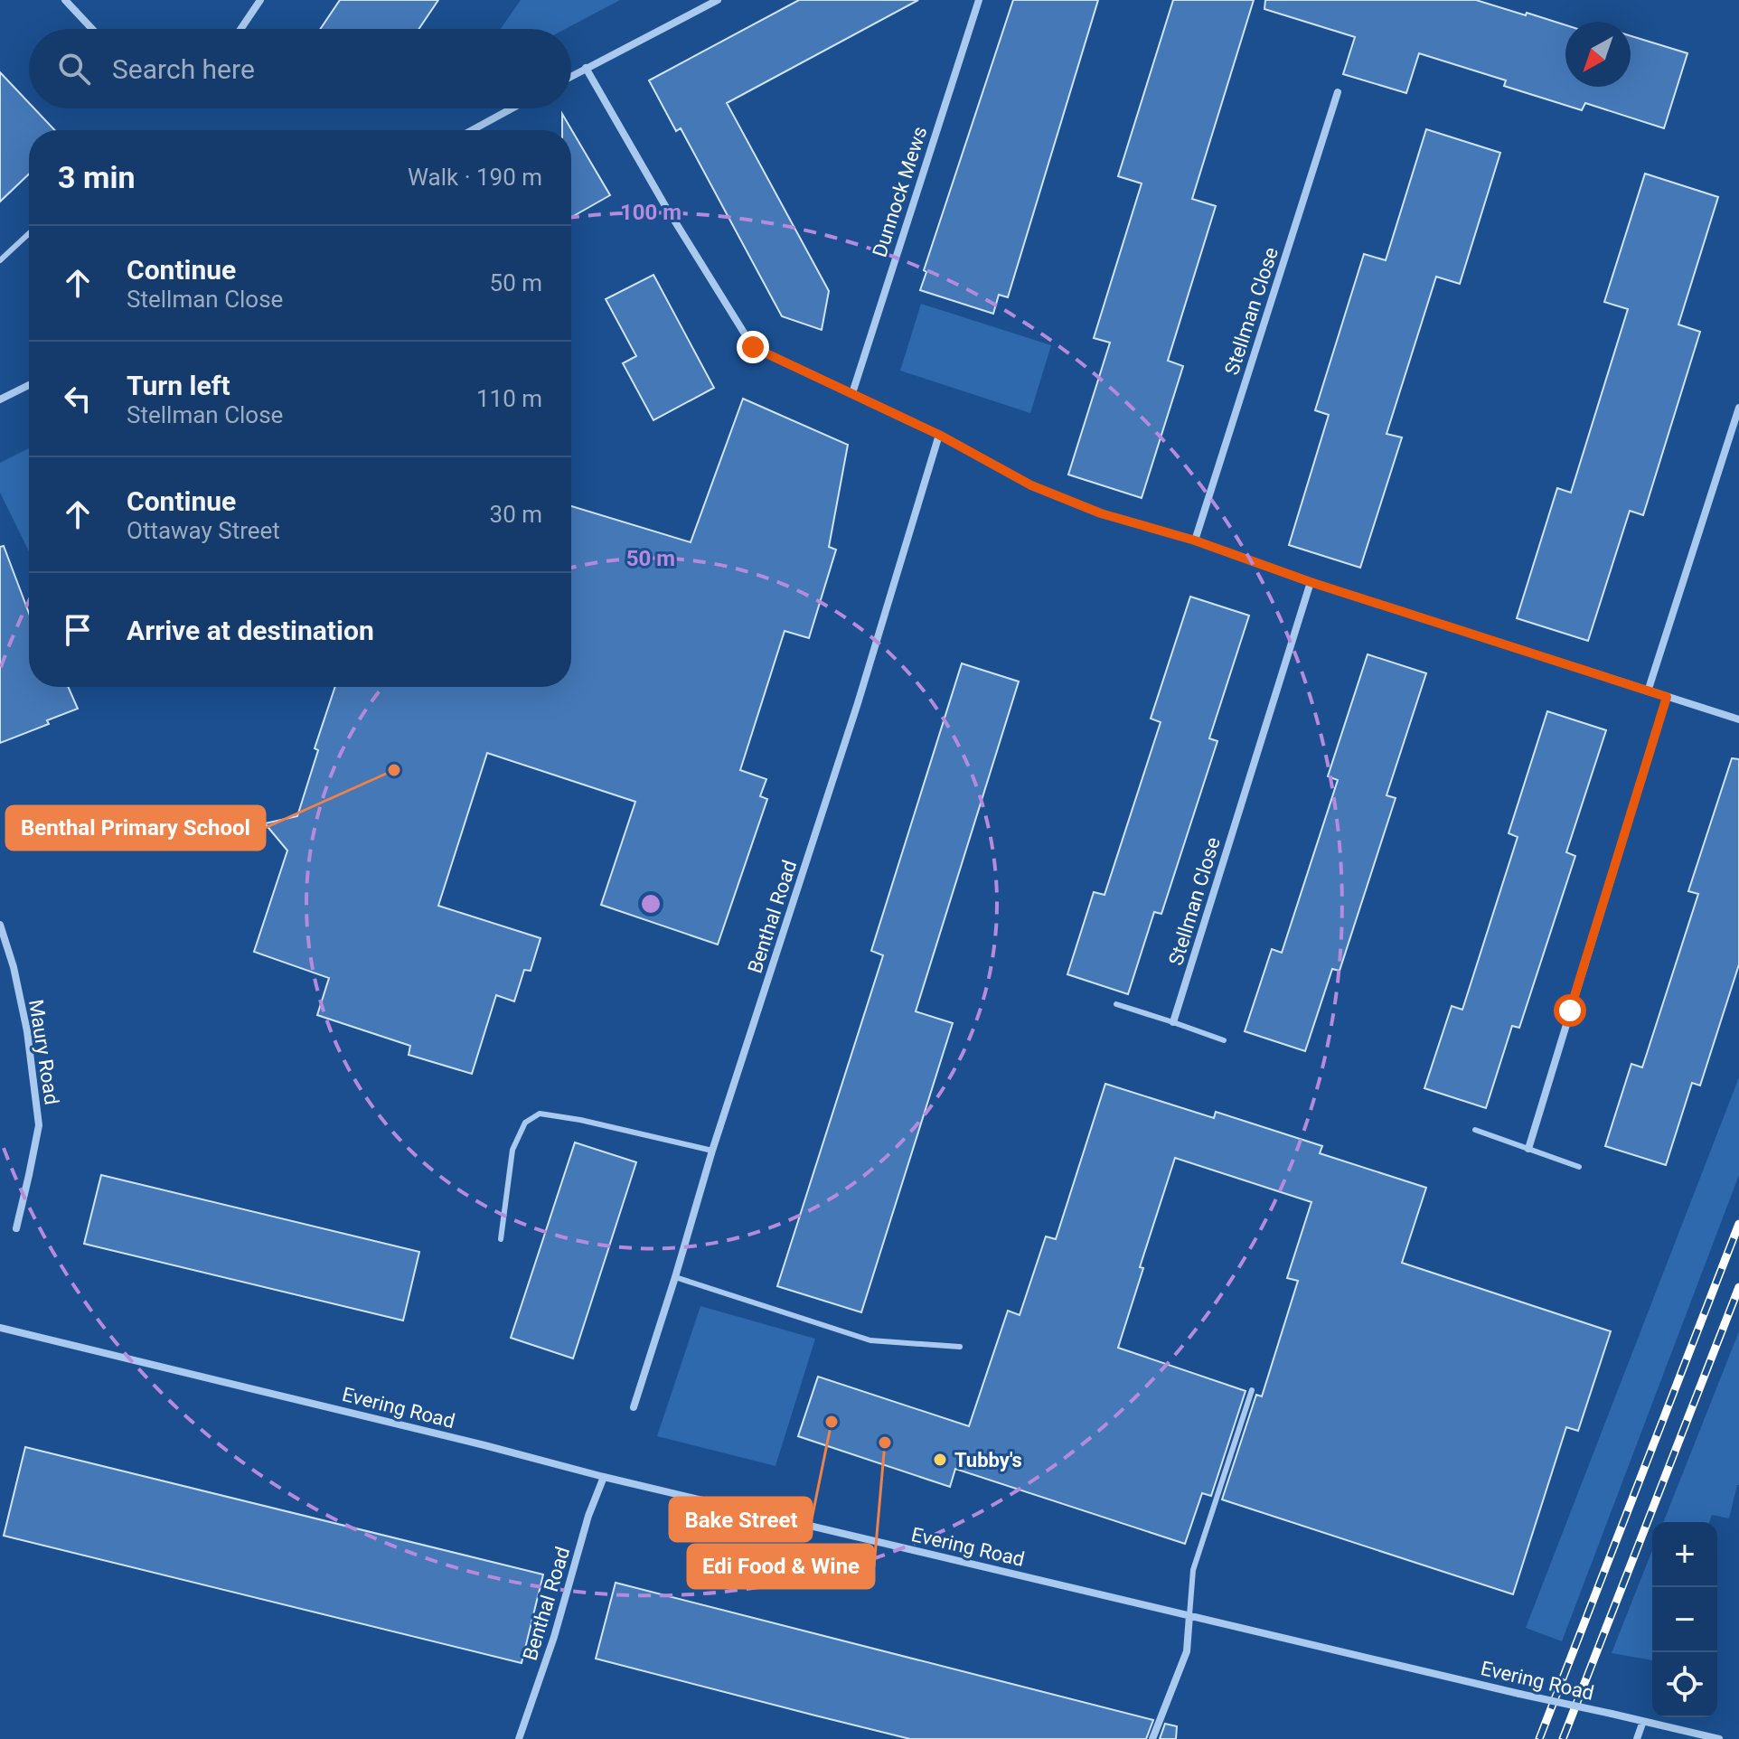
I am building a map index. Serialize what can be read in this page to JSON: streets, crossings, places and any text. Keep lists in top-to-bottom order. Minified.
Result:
{"streets":{"street":["Dunnock Mews","Stellman Close","Benthal Road","Maury Road","Evering Road"]},"crossings":[["Benthal Road","Evering Road"]],"places":["Benthal Primary School","Bake Street","Edi Food & Wine","Tubby's"],"north":"bottom left","page":{"search":"Search here","heading":["3 min","Walk · 190 m"],"list":[["Continue","Stellman Close","50 m"],["Turn left","Stellman Close","110 m"],["Continue","Ottaway Street","30 m"],"Arrive at destination"],"map_buttons":["+","−"]},"rings":["100 m","50 m"]}
